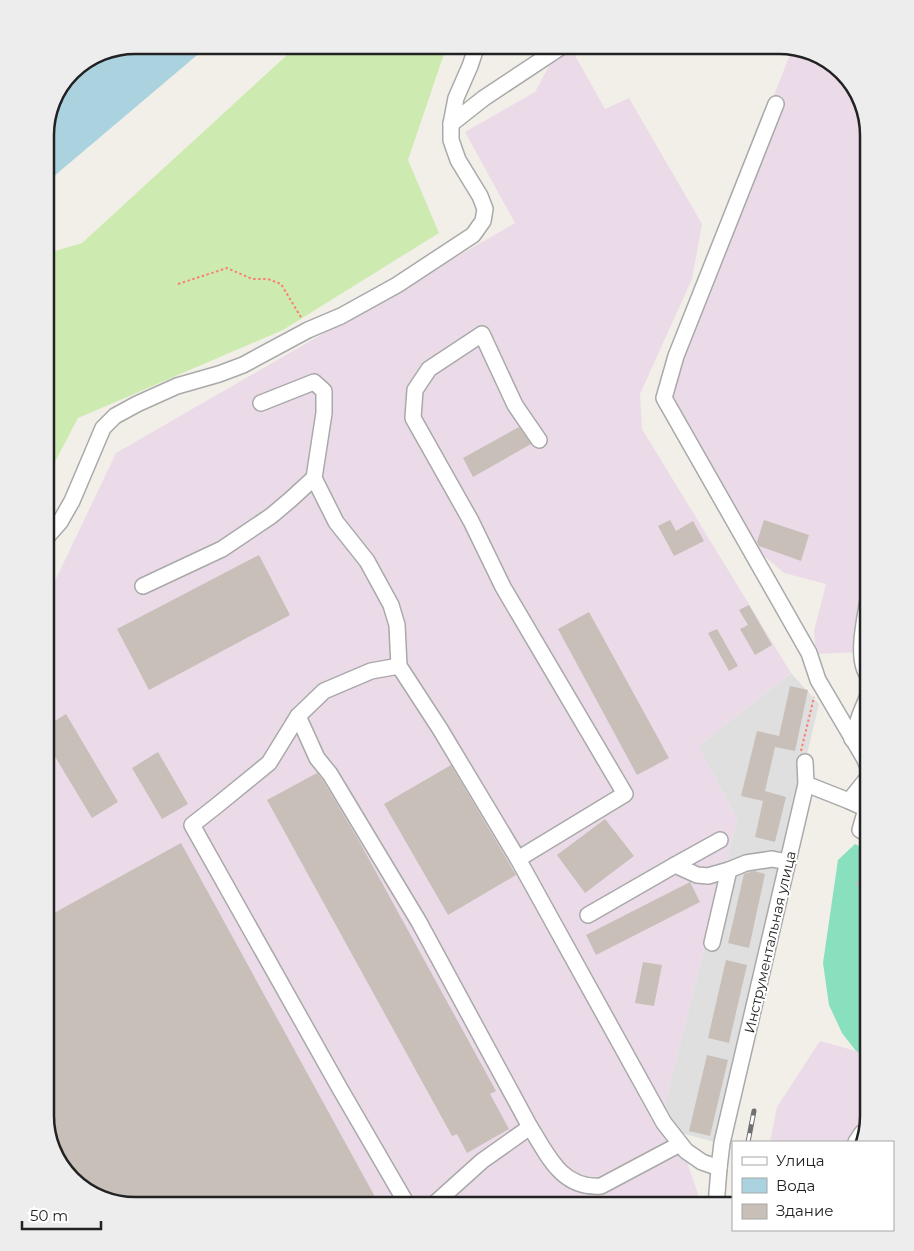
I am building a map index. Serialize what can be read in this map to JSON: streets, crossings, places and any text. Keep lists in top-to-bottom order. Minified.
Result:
{"streets":{"street":["Инструментальная улица"]},"legend":["Улица","Вода","Здание"],"scale_bar":"50 m"}
